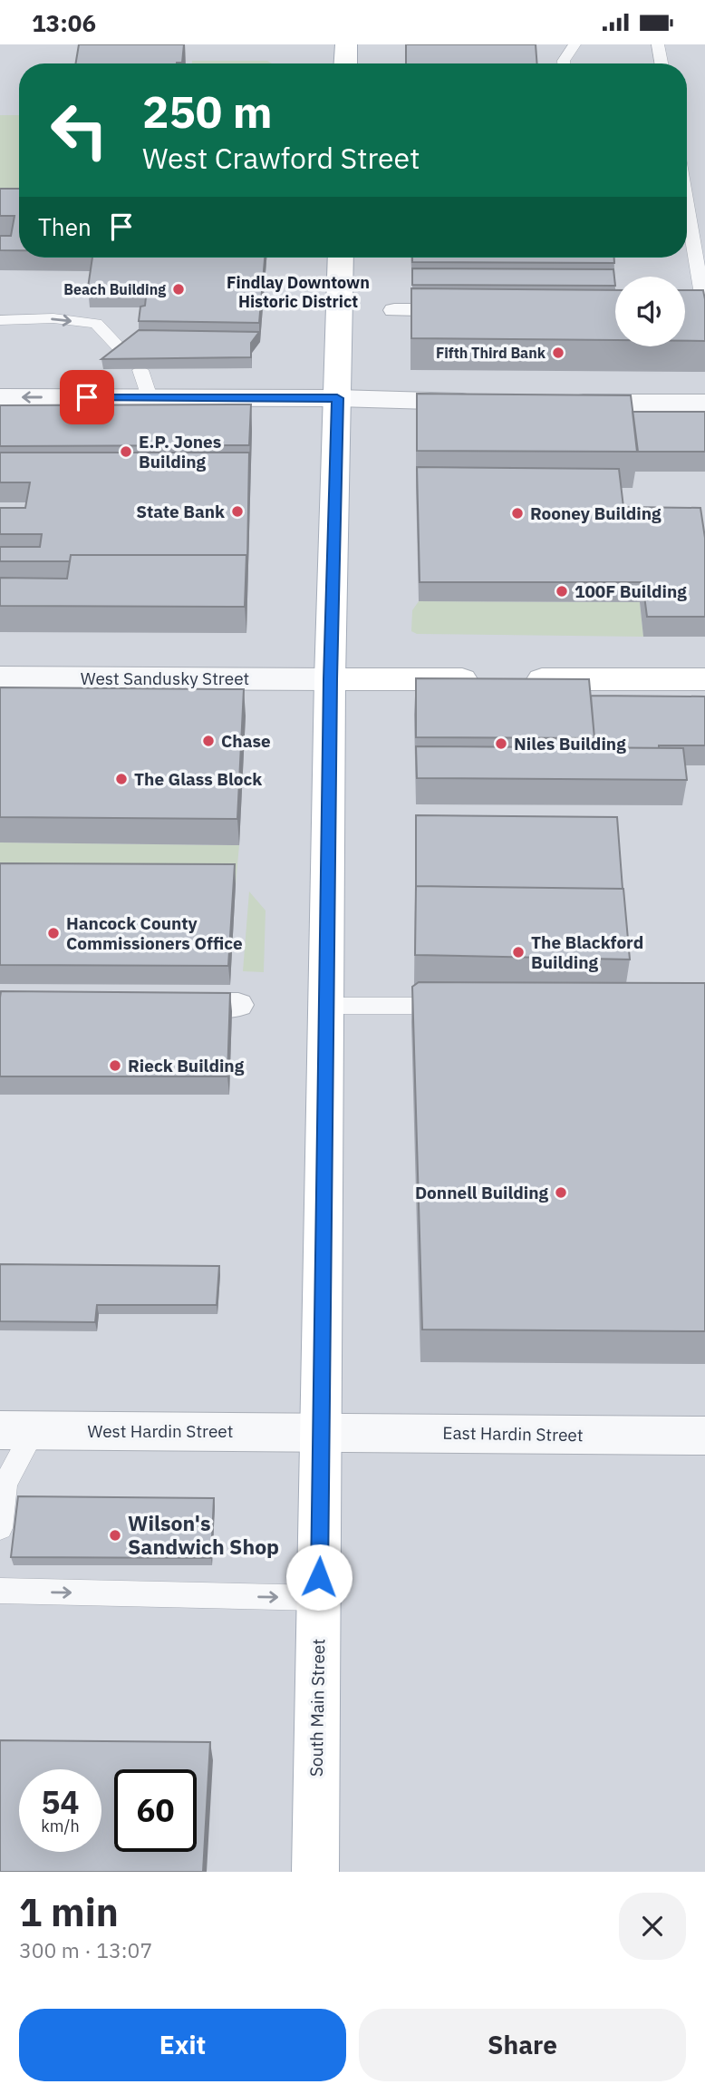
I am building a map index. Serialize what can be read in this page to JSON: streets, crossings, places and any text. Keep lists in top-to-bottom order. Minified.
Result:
{"streets":{"main road":["South Main Street"],"street":["West Sandusky Street","West Hardin Street","East Hardin Street"]},"crossings":[["West Sandusky Street","South Main Street"],["West Hardin Street","East Hardin Street"],["West Hardin Street","South Main Street"],["East Hardin Street","South Main Street"]],"districts":["Findlay Downtown Historic District"],"places":["Beach Building","Fifth Third Bank","E.P. Jones Building","State Bank","Rooney Building","100F Building","Chase","Niles Building","The Glass Block","Hancock County Commissioners Office","The Blackford Building","Rieck Building","Donnell Building","Wilson's Sandwich Shop"],"page":{"status":"13:06","turn":["250 m","West Crawford Street"],"then":"Then","speed":"54 km/h","limit":"60","heading":["1 min","300 m · 13:07"],"buttons":["Exit","Share"]}}
